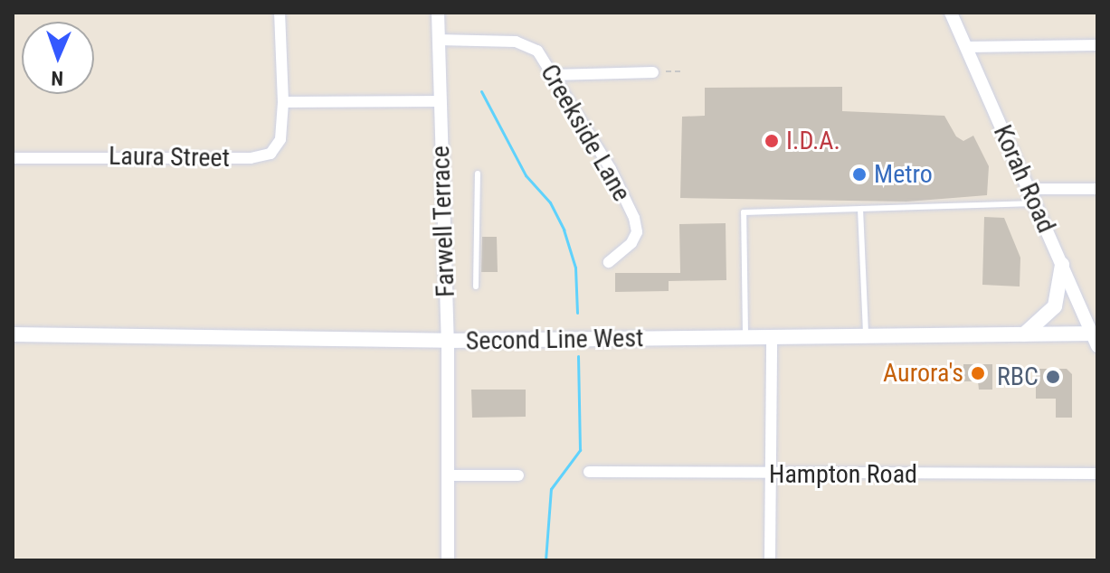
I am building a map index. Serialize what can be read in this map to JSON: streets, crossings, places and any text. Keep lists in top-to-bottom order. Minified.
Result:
{"streets":{"main road":["Second Line West"],"street":["Creekside Lane","Laura Street","Korah Road","Farwell Terrace","Hampton Road"]},"crossings":[["Creekside Lane","Farwell Terrace"],["Korah Road","Second Line West"],["Farwell Terrace","Second Line West"]],"places":["I.D.A.","Metro","Aurora's","RBC"],"north":"bottom"}
